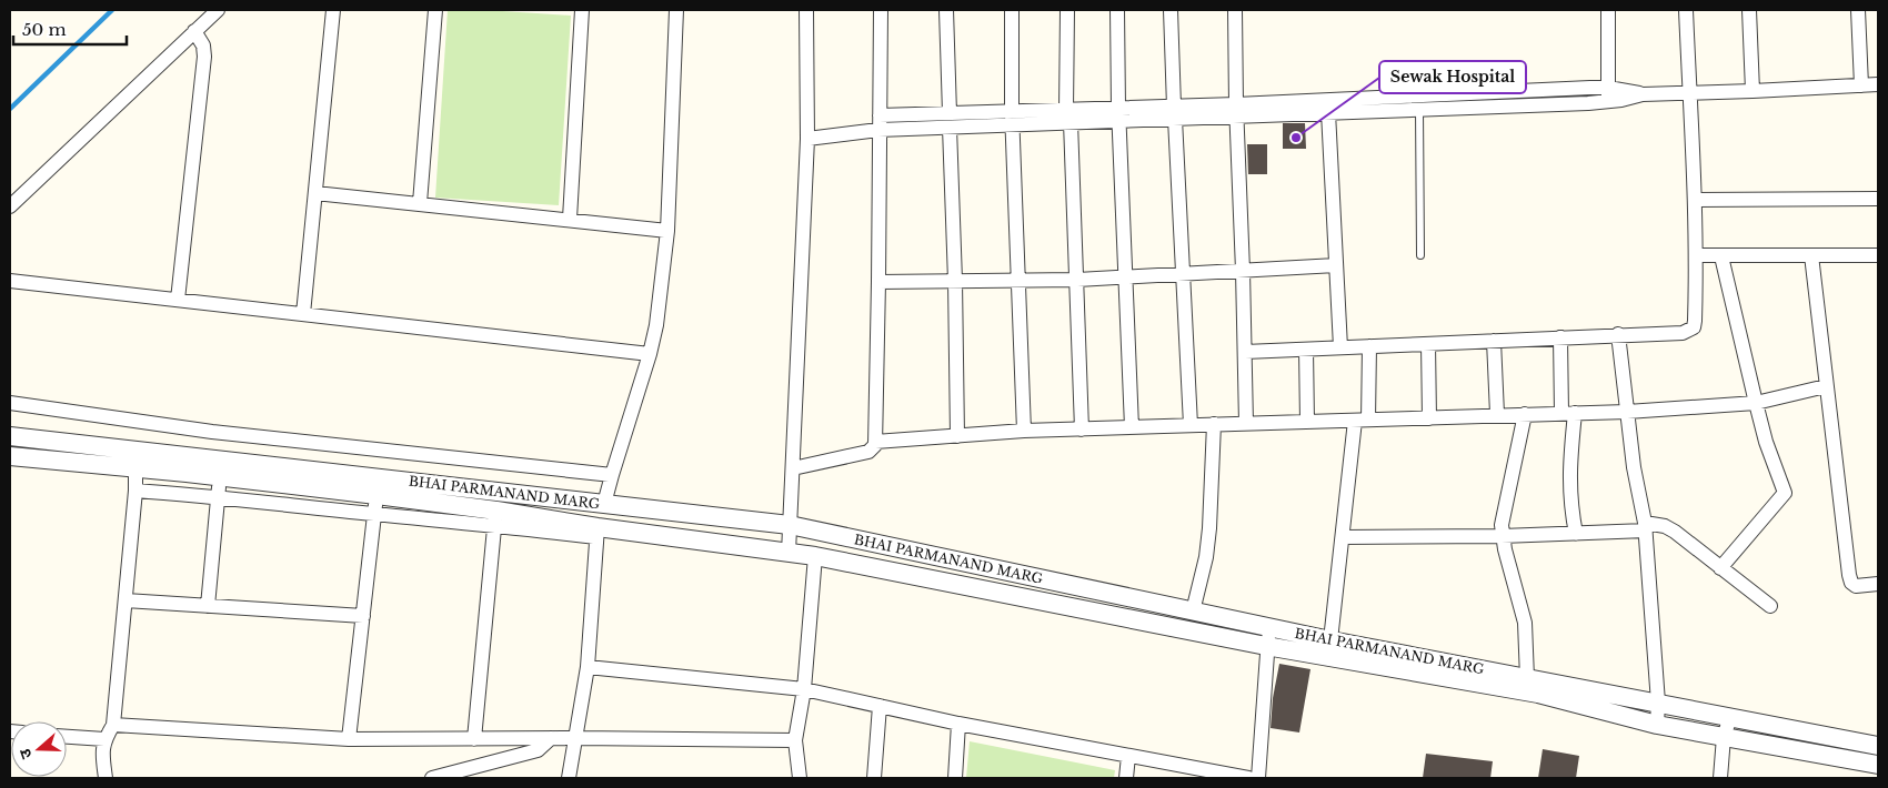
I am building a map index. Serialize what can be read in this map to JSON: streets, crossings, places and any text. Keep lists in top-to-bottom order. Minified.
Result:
{"streets":{"street":["BHAI PARMANAND MARG"]},"places":["Sewak Hospital"],"scale_bar":"50 m","north":"left"}
